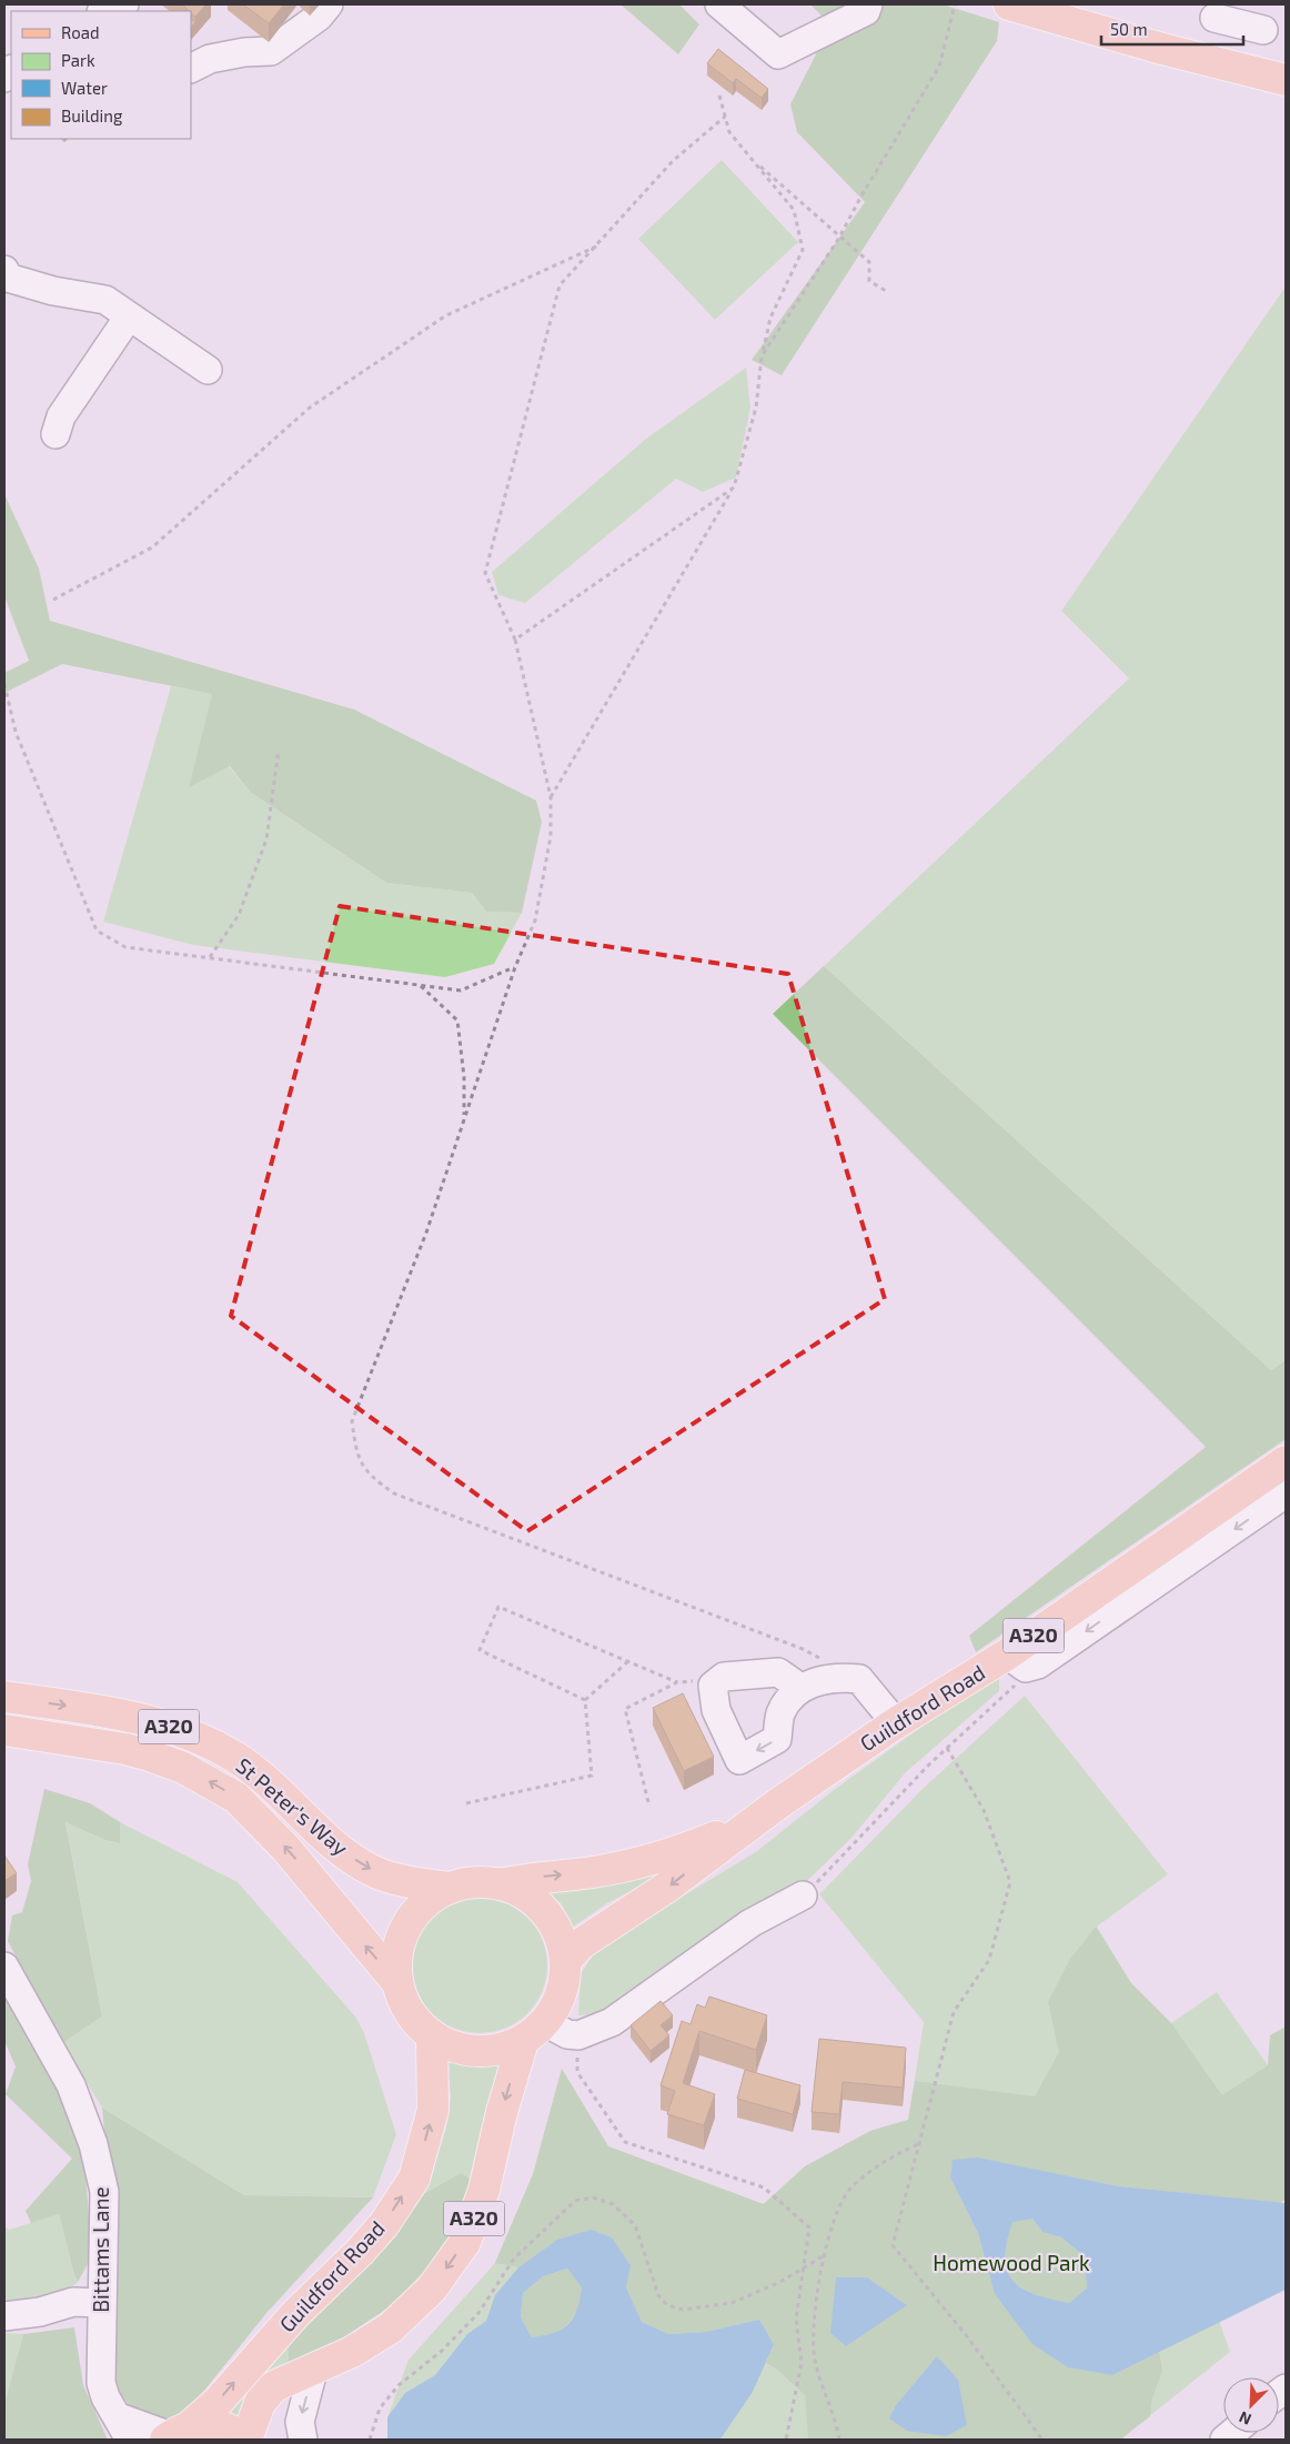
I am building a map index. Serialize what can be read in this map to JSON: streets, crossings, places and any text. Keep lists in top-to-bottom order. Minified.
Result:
{"streets":{"main road":["A320","Guildford Road","St Peter's Way"],"street":["Bittams Lane"]},"crossings":[["A320","Guildford Road"],["A320","St Peter's Way"],["A320","Bittams Lane"],["Guildford Road","St Peter's Way"],["Guildford Road","Bittams Lane"]],"parks":["Homewood Park"],"legend":["Road","Park","Water","Building"],"scale_bar":"50 m","north":"bottom left"}
